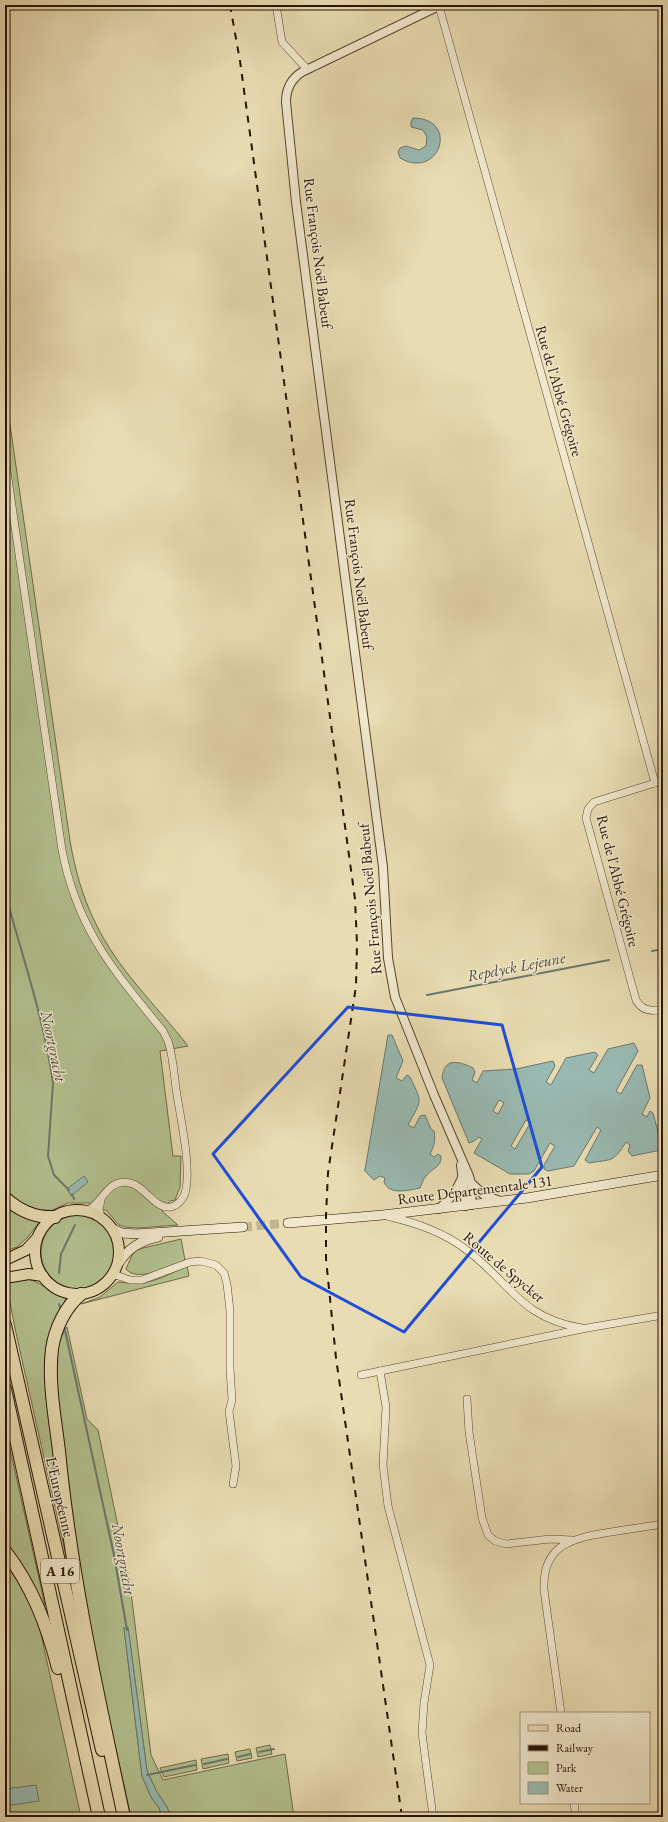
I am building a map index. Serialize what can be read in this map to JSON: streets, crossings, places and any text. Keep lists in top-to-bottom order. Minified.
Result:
{"streets":{"highway":["L'Européenne","A 16"],"main road":["Route Départementale 131"],"street":["Rue François Noël Babeuf","Rue de l'Abbé Grégoire","Route de Spycker"]},"crossings":[["Rue François Noël Babeuf","Rue de l'Abbé Grégoire"],["Rue François Noël Babeuf","Route Départementale 131"],["Route Départementale 131","Route de Spycker"]],"water":["Repdyck Lejeune","Noortgracht"],"legend":["Road","Railway","Park","Water"]}
